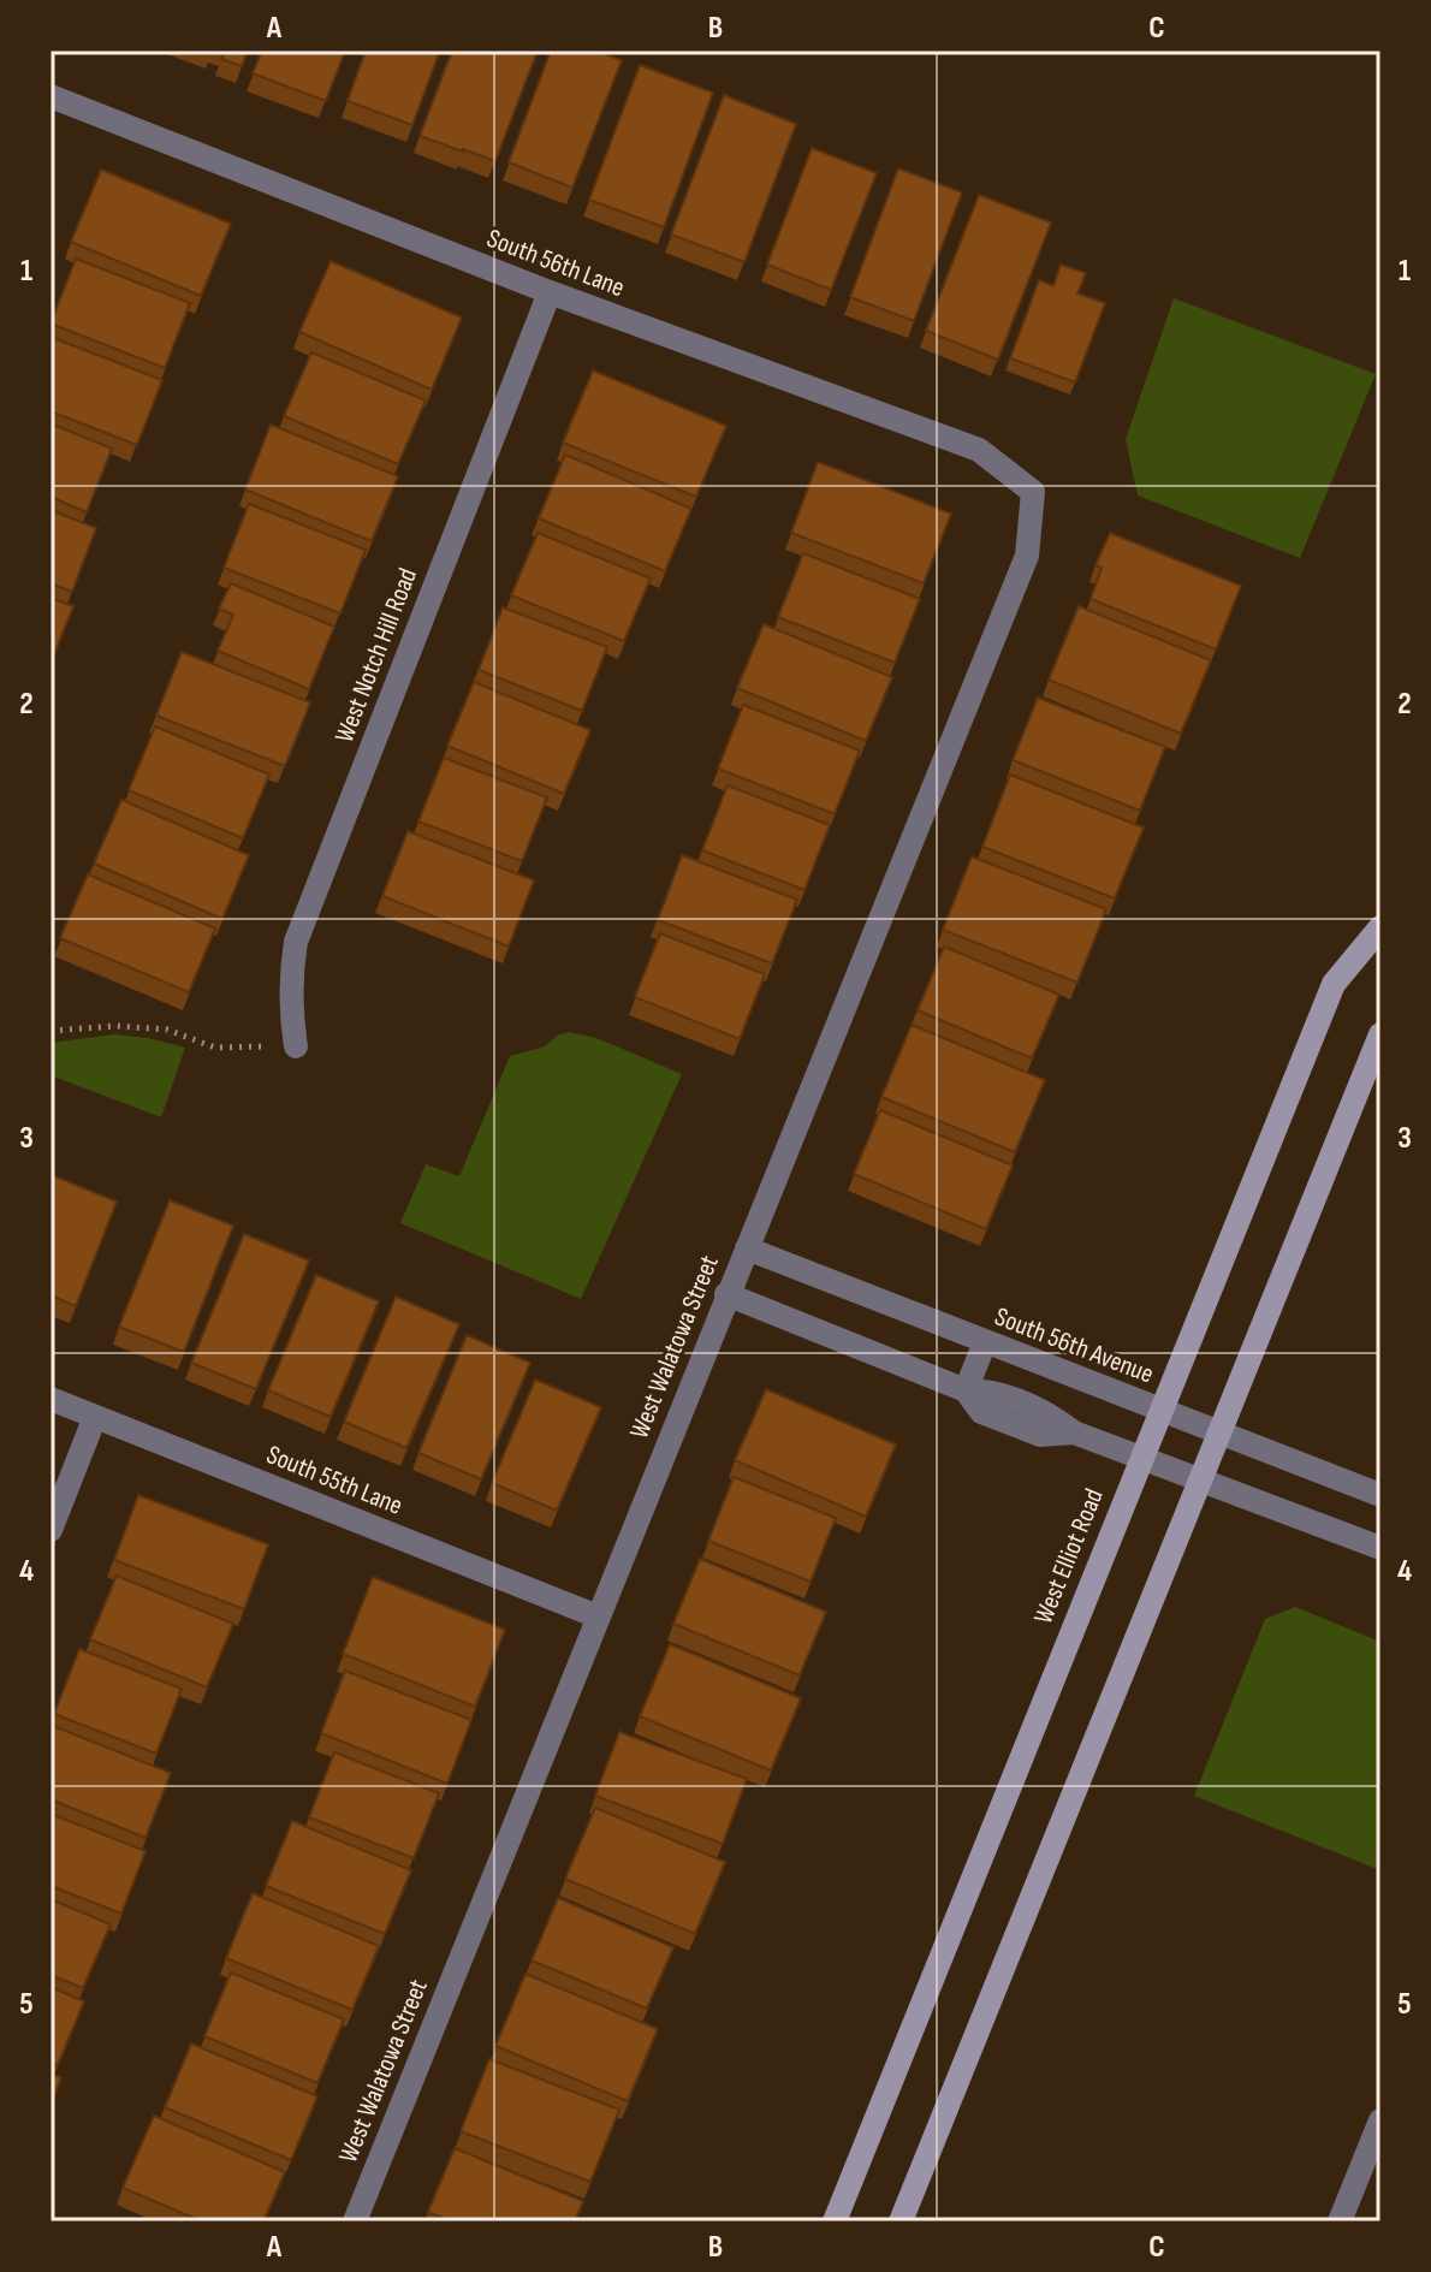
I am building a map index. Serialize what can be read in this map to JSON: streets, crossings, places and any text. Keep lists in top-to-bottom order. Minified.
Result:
{"streets":{"main road":["West Elliot Road"],"street":["South 56th Lane","West Notch Hill Road","South 56th Avenue","West Walatowa Street","South 55th Lane"]},"crossings":[["South 56th Lane","West Notch Hill Road"],["South 56th Lane","West Walatowa Street"],["South 56th Avenue","West Walatowa Street"],["South 56th Avenue","West Elliot Road"],["West Walatowa Street","South 55th Lane"]],"grid":{"columns":["A","B","C"],"rows":["1","2","3","4","5"]}}
